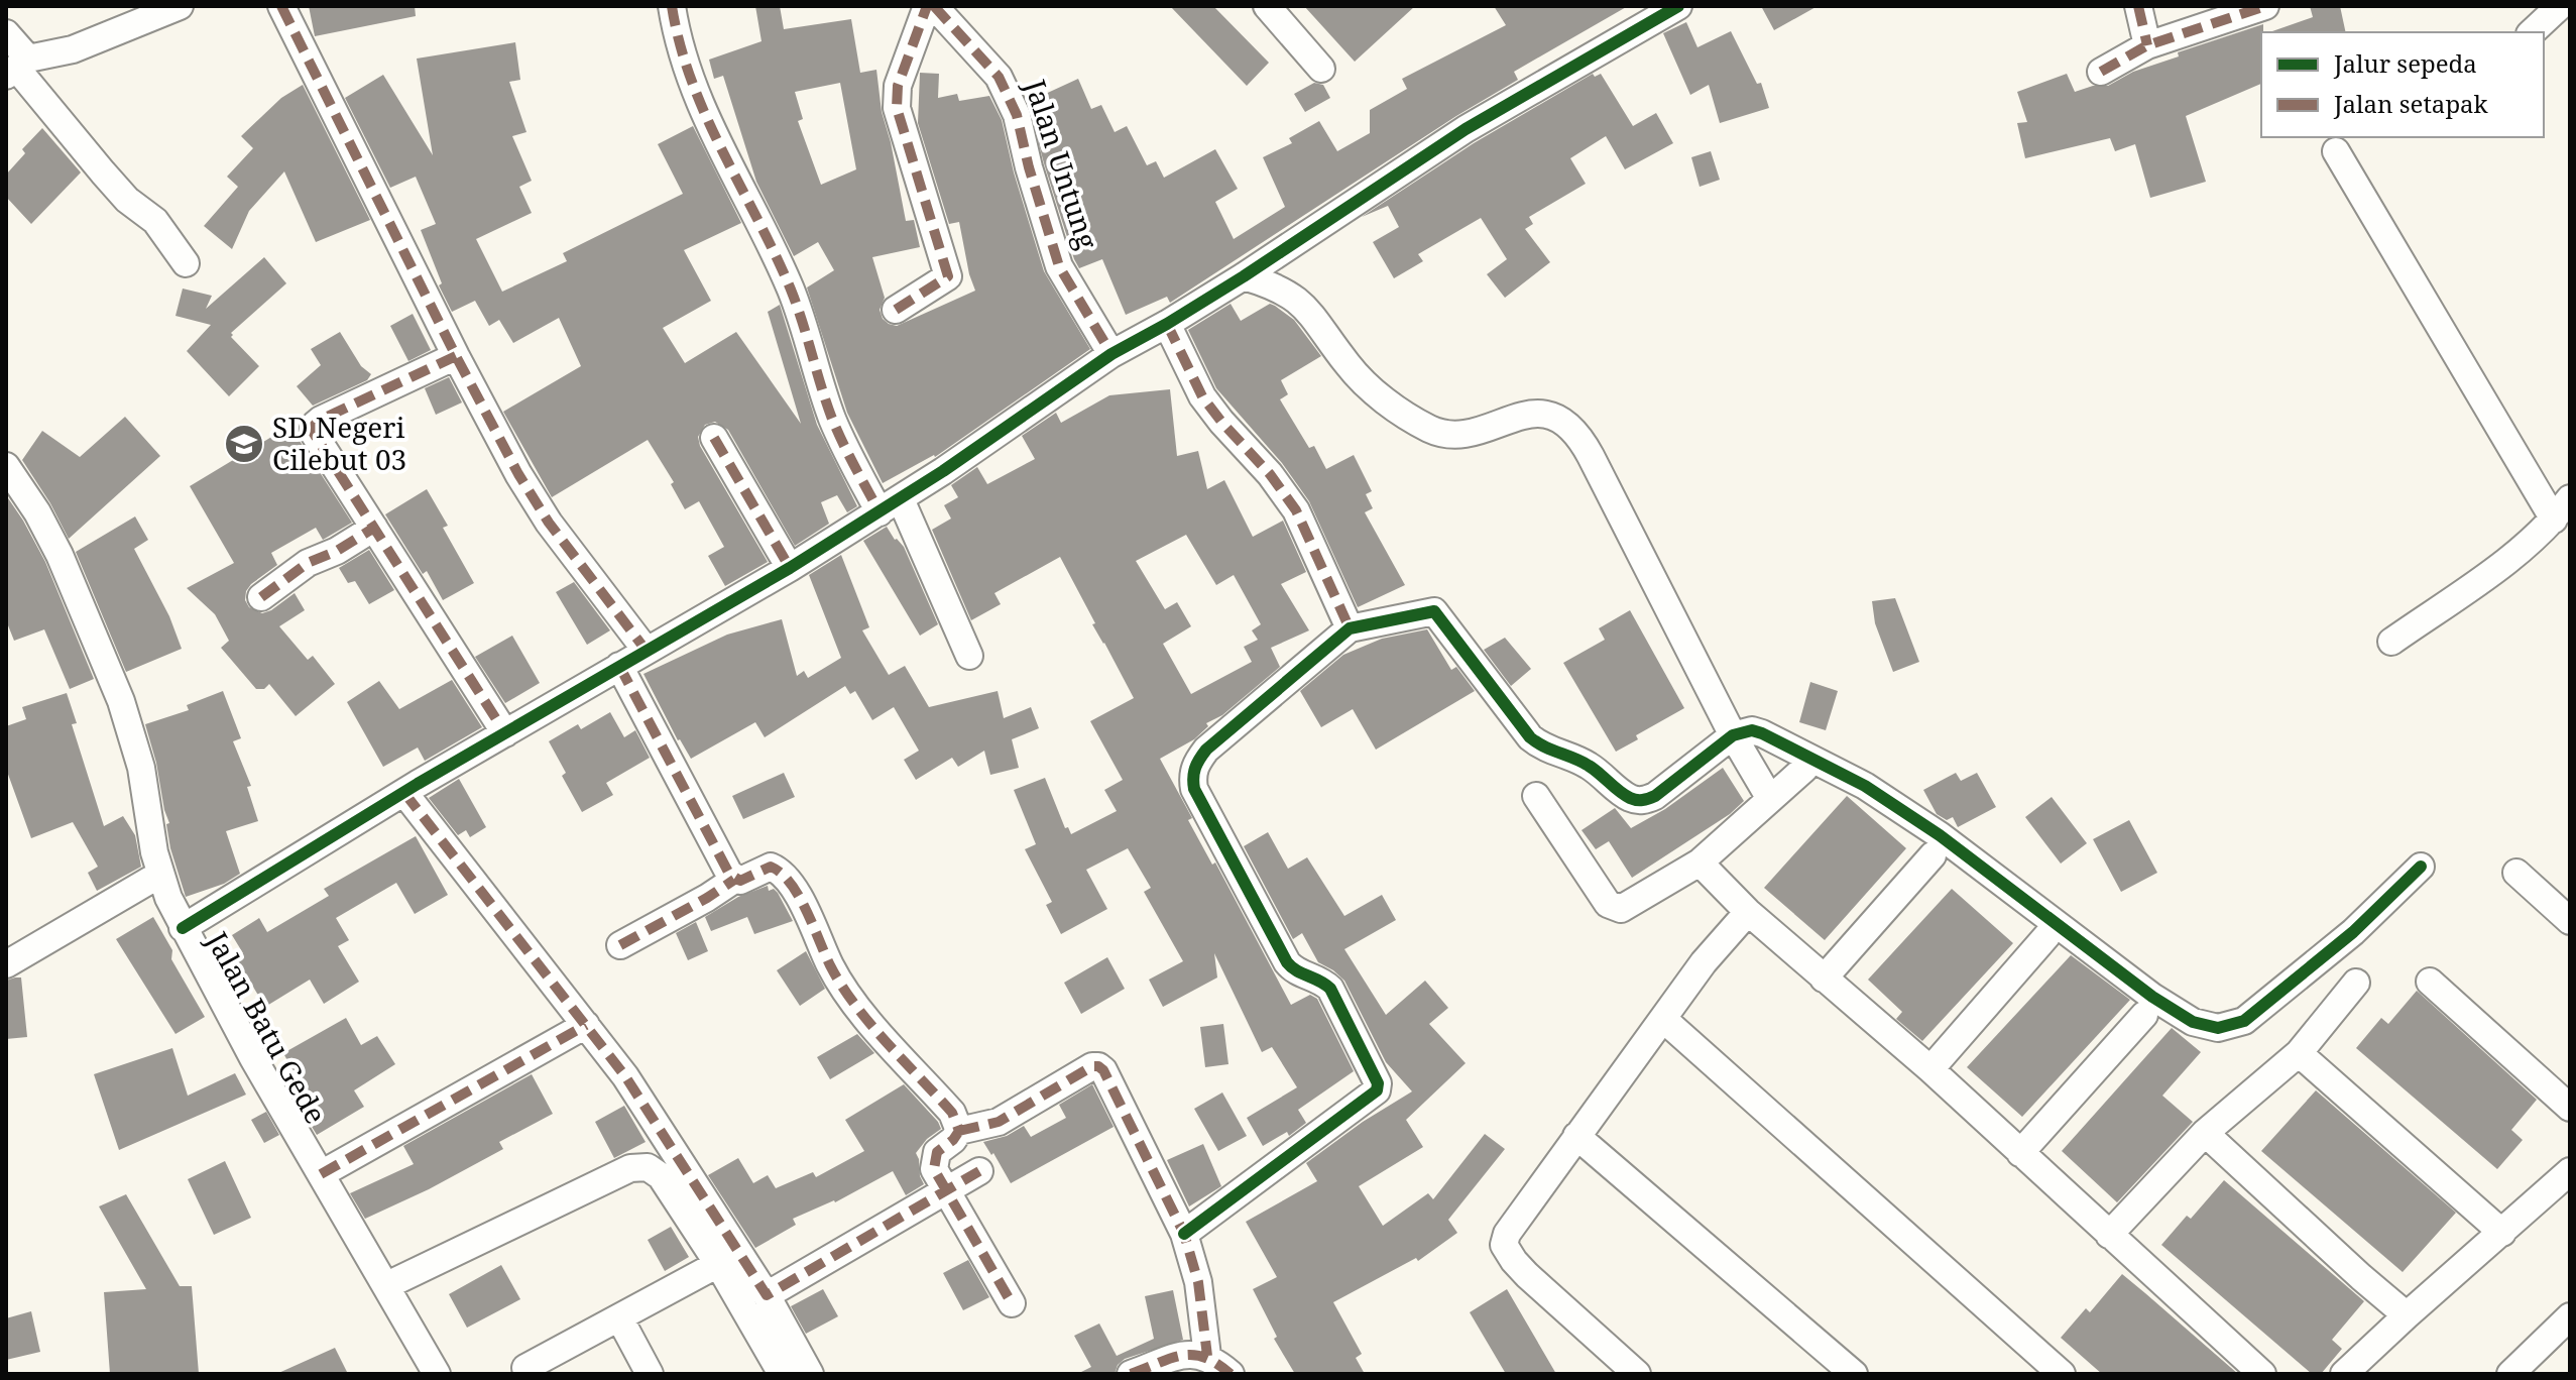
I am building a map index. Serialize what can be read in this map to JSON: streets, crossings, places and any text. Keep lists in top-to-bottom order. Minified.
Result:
{"streets":{"street":["Jalan Untung","Jalan Batu Gede"]},"places":{"school or university":["SD Negeri Cilebut 03"]},"legend":["Jalur sepeda","Jalan setapak"]}
